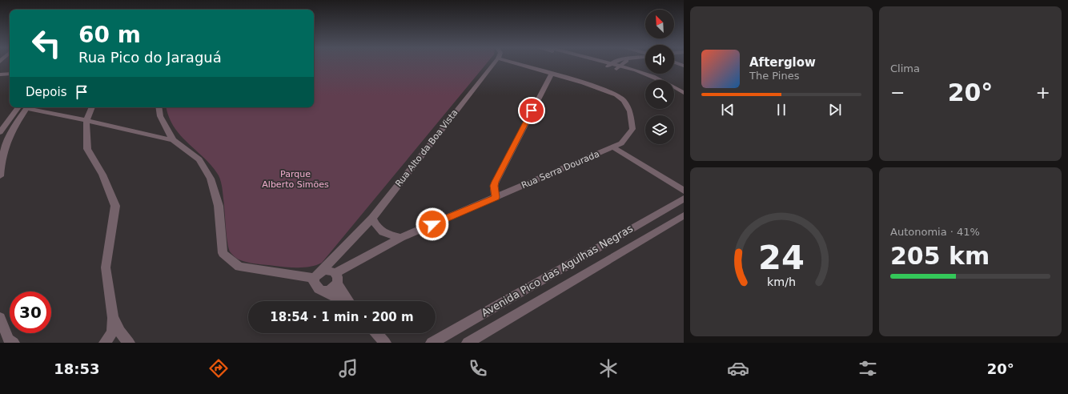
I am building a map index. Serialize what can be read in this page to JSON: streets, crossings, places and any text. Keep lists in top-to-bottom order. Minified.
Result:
{"streets":{"street":["Rua Alto da Boa Vista","Rua Serra Dourada","Avenida Pico das Agulhas Negras"]},"crossings":[["Rua Alto da Boa Vista","Rua Serra Dourada"]],"parks":["Parque Alberto Simões"],"north":"top left","page":{"tile":["Clima",["Autonomia · 41%","205 km"]],"turn":["60 m","Rua Pico do Jaraguá"],"song":["Afterglow","The Pines"],"then":"Depois","heat":["−","20°","+"],"limit":"30","trip":"18:54 · 1 min · 200 m","tabs":["18:53","20°"],"gauge":["24","km/h"]}}
